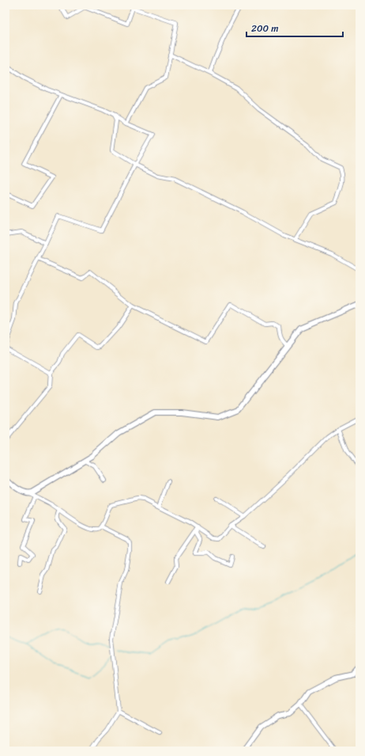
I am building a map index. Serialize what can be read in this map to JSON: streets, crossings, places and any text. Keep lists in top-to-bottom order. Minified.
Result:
{"scale_bar":"200 m"}
